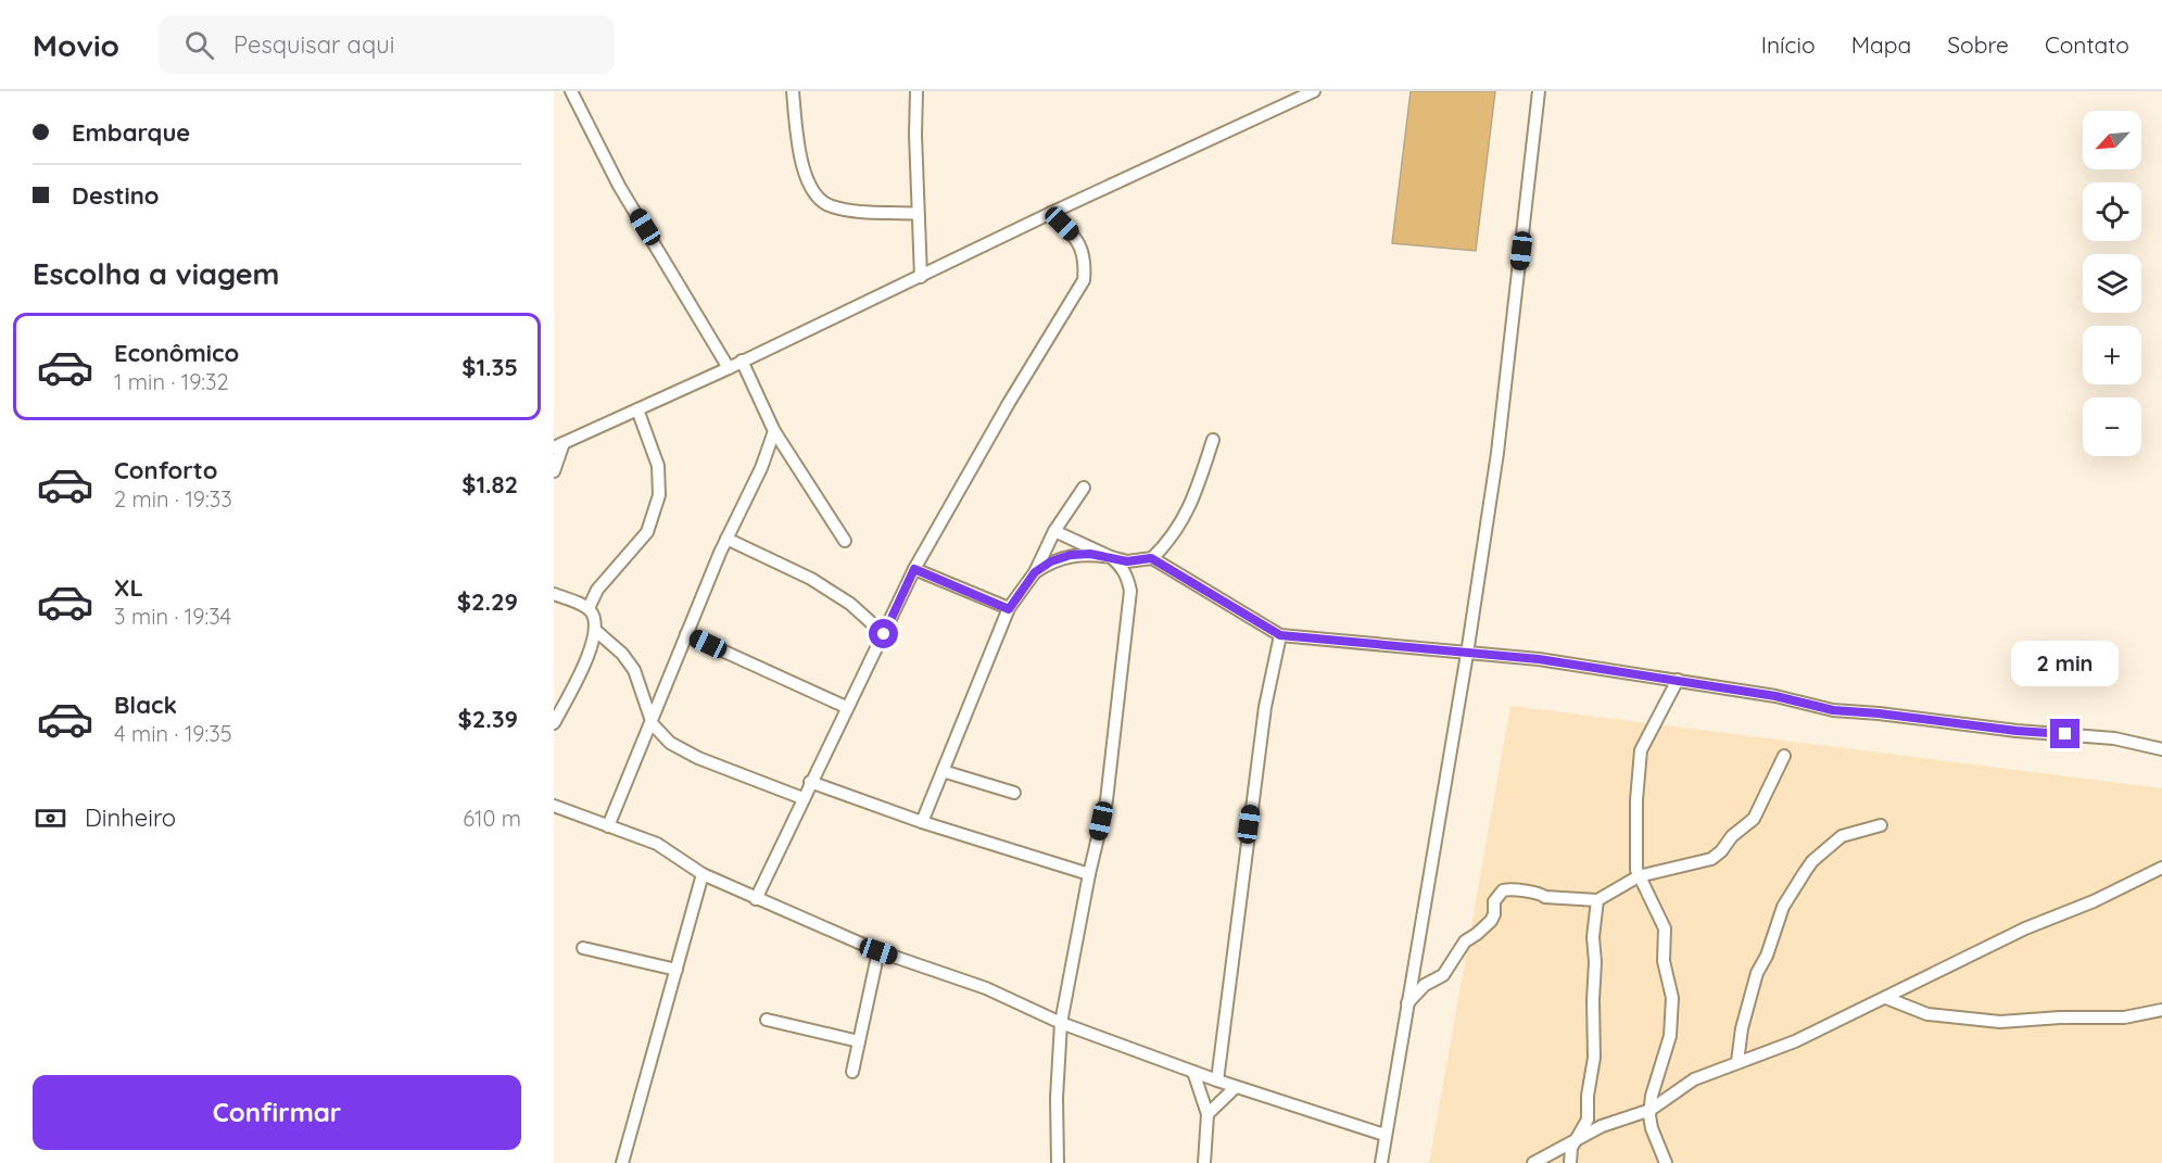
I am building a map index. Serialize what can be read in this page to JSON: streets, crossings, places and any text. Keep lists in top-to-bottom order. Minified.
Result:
{"north":"bottom left","page":{"header":"Movio","search":"Pesquisar aqui","nav":["Início","Mapa","Sobre","Contato"],"banner":["Embarque","Destino"],"map_buttons":["+","−"],"heading":"Escolha a viagem","list":[{"name":"Econômico","note":"1 min · 19:32","value":"$1.35"},{"name":"Conforto","note":"2 min · 19:33","value":"$1.82"},{"name":"XL","note":"3 min · 19:34","value":"$2.29"},{"name":"Black","note":"4 min · 19:35","value":"$2.39"}],"bubble":"2 min","pay":["Dinheiro","610 m"],"buttons":"Confirmar"}}
